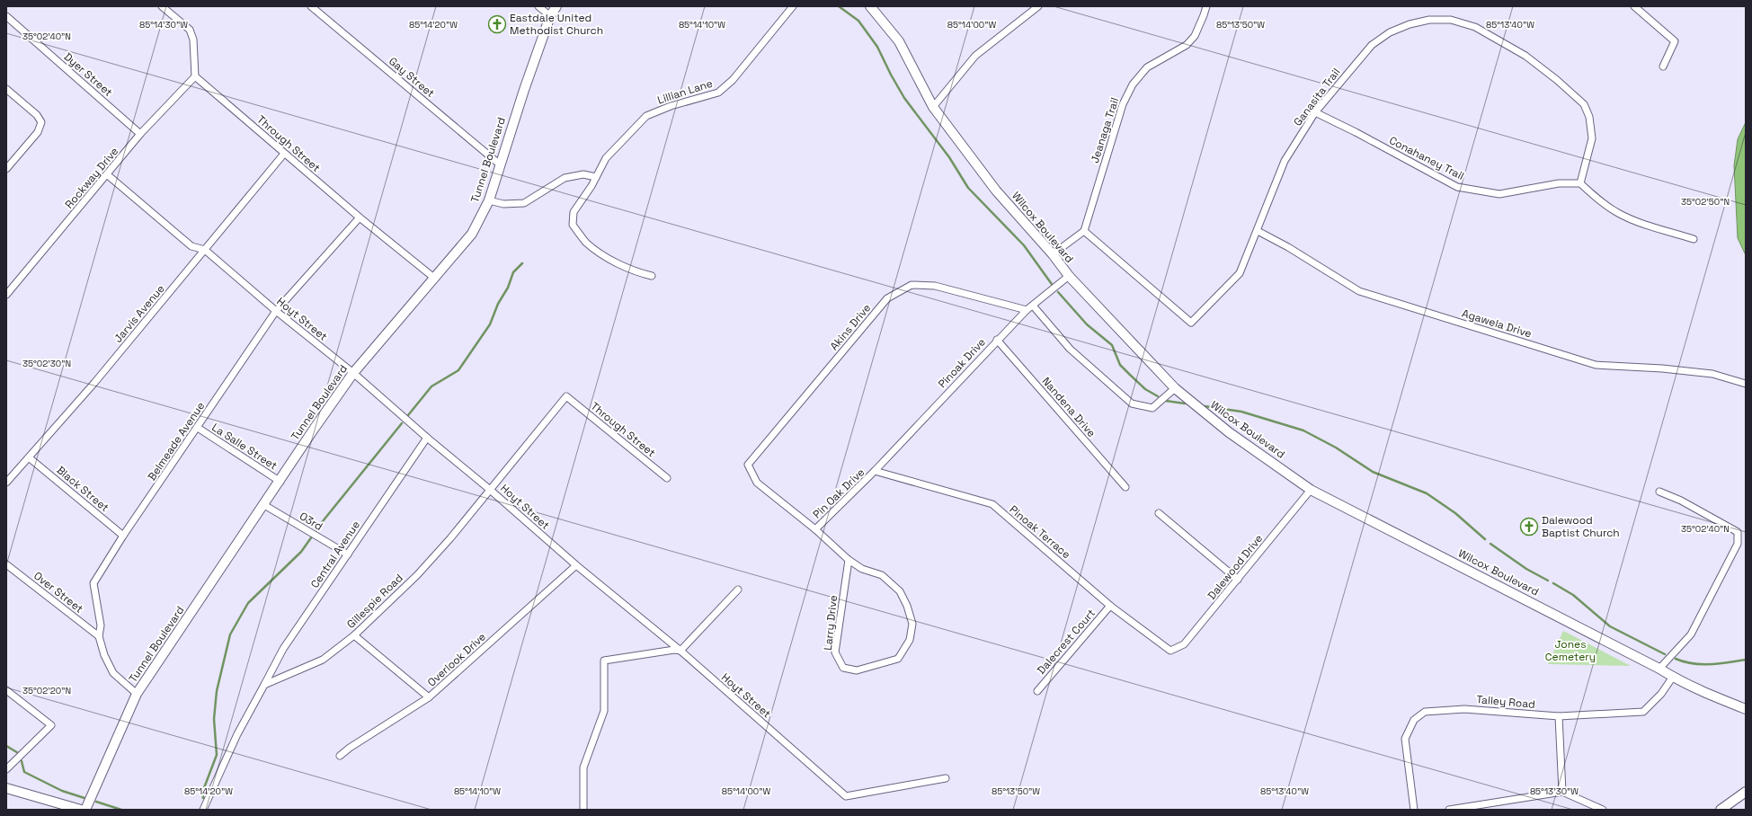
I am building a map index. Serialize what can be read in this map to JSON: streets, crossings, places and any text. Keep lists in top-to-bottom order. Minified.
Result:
{"streets":{"main road":["Tunnel Boulevard","Wilcox Boulevard"],"street":["Dyer Street","Gay Street","Lillian Lane","Ganasita Trail","Jeanaga Trail","Through Street","Conahaney Trail","Rockway Drive","Jarvis Avenue","Hoyt Street","Agawela Drive","Akins Drive","Pinoak Drive","Nandena Drive","Belmeade Avenue","La Salle Street","Black Street","Pin Oak Drive","O3rd","Pinoak Terrace","Central Avenue","Dalewood Drive","Over Street","Gillespie Road","Larry Drive","Dalecrest Court","Overlook Drive","Talley Road"]},"crossings":[["Dyer Street","Rockway Drive"],["Gay Street","Tunnel Boulevard"],["Ganasita Trail","Jeanaga Trail"],["Ganasita Trail","Conahaney Trail"],["Ganasita Trail","Agawela Drive"],["Through Street","Tunnel Boulevard"],["Through Street","Rockway Drive"],["Through Street","Jarvis Avenue"],["Through Street","Belmeade Avenue"],["Through Street","Gillespie Road"],["Tunnel Boulevard","Hoyt Street"],["Tunnel Boulevard","Belmeade Avenue"],["Tunnel Boulevard","La Salle Street"],["Tunnel Boulevard","O3rd"],["Rockway Drive","Hoyt Street"],["Wilcox Boulevard","Pinoak Drive"],["Wilcox Boulevard","Dalewood Drive"],["Wilcox Boulevard","Talley Road"],["Jarvis Avenue","Hoyt Street"],["Jarvis Avenue","Black Street"],["Hoyt Street","Belmeade Avenue"],["Hoyt Street","Central Avenue"],["Hoyt Street","Gillespie Road"],["Hoyt Street","Overlook Drive"],["Akins Drive","Pinoak Drive"],["Akins Drive","Larry Drive"],["Pinoak Drive","Nandena Drive"],["Pinoak Drive","Pin Oak Drive"],["Pinoak Drive","Pinoak Terrace"],["Belmeade Avenue","La Salle Street"],["Belmeade Avenue","Black Street"],["Belmeade Avenue","Over Street"],["Pin Oak Drive","Pinoak Terrace"],["Pin Oak Drive","Larry Drive"],["O3rd","Central Avenue"],["Pinoak Terrace","Dalewood Drive"],["Pinoak Terrace","Dalecrest Court"],["Central Avenue","Gillespie Road"]],"parks":["Jones Cemetery"],"places":{"church":["Eastdale United Methodist Church","Dalewood Baptist Church"]},"coordinates":["85°14'30\"W","85°14'20\"W","85°14'10\"W","85°14'00\"W","85°13'50\"W","85°13'40\"W","35°02'40\"N","35°02'50\"N","35°02'30\"N","35°02'20\"N","85°13'30\"W"]}
